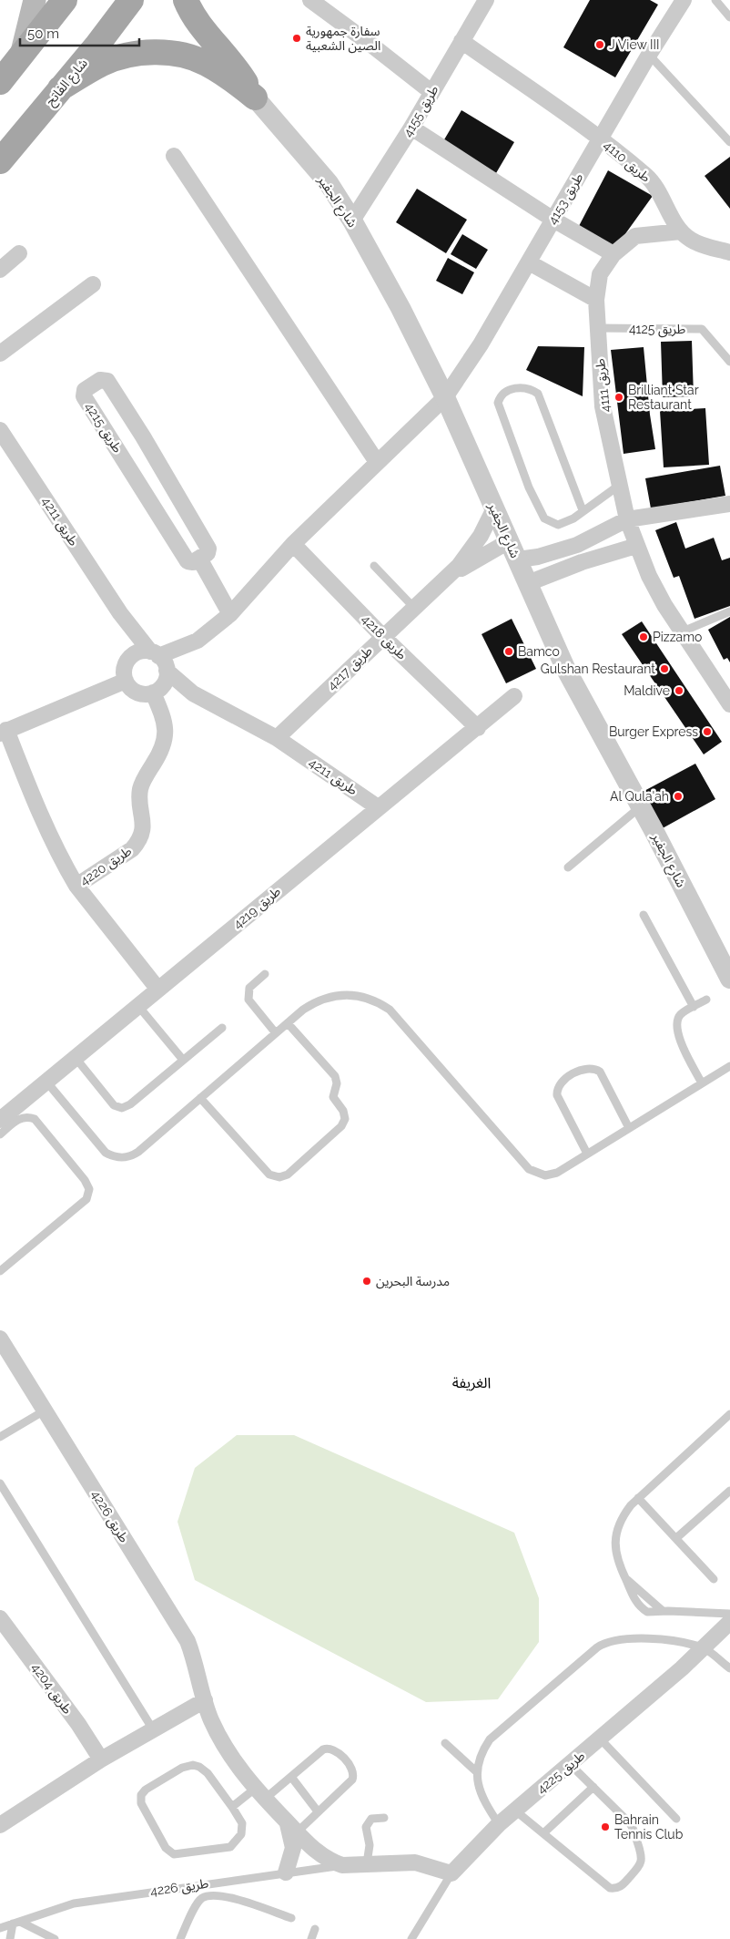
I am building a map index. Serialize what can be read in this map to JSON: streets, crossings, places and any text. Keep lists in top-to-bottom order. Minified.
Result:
{"streets":{"main road":["شارع الفاتح"],"street":["طريق 4155","طريق 4110","طريق 4153","شارع الجفير","طريق 4111","طريق 4215","طريق 4211","طريق 4218","طريق 4217","طريق 4220","طريق 4219","طريق 4226","طريق 4204","طريق 4225"],"lane":["طريق 4125"]},"crossings":[["طريق 4155","طريق 4110"],["طريق 4155","شارع الجفير"],["طريق 4110","طريق 4153"],["طريق 4110","طريق 4111"],["طريق 4153","شارع الجفير"],["شارع الجفير","طريق 4217"],["طريق 4125","طريق 4111"],["طريق 4211","طريق 4217"],["طريق 4211","طريق 4220"],["طريق 4211","طريق 4219"],["طريق 4218","طريق 4217"],["طريق 4218","طريق 4219"],["طريق 4220","طريق 4219"],["طريق 4226","طريق 4225"]],"districts":["الغريفة"],"places":["سفارة جمهورية الصين الشعبية","J View III","Brilliant Star Restaurant","Pizzamo","Bamco","Gulshan Restaurant","Maldive","Burger Express","Al Qula'ah","مدرسة البحرين","Bahrain Tennis Club"],"scale_bar":"50 m"}
